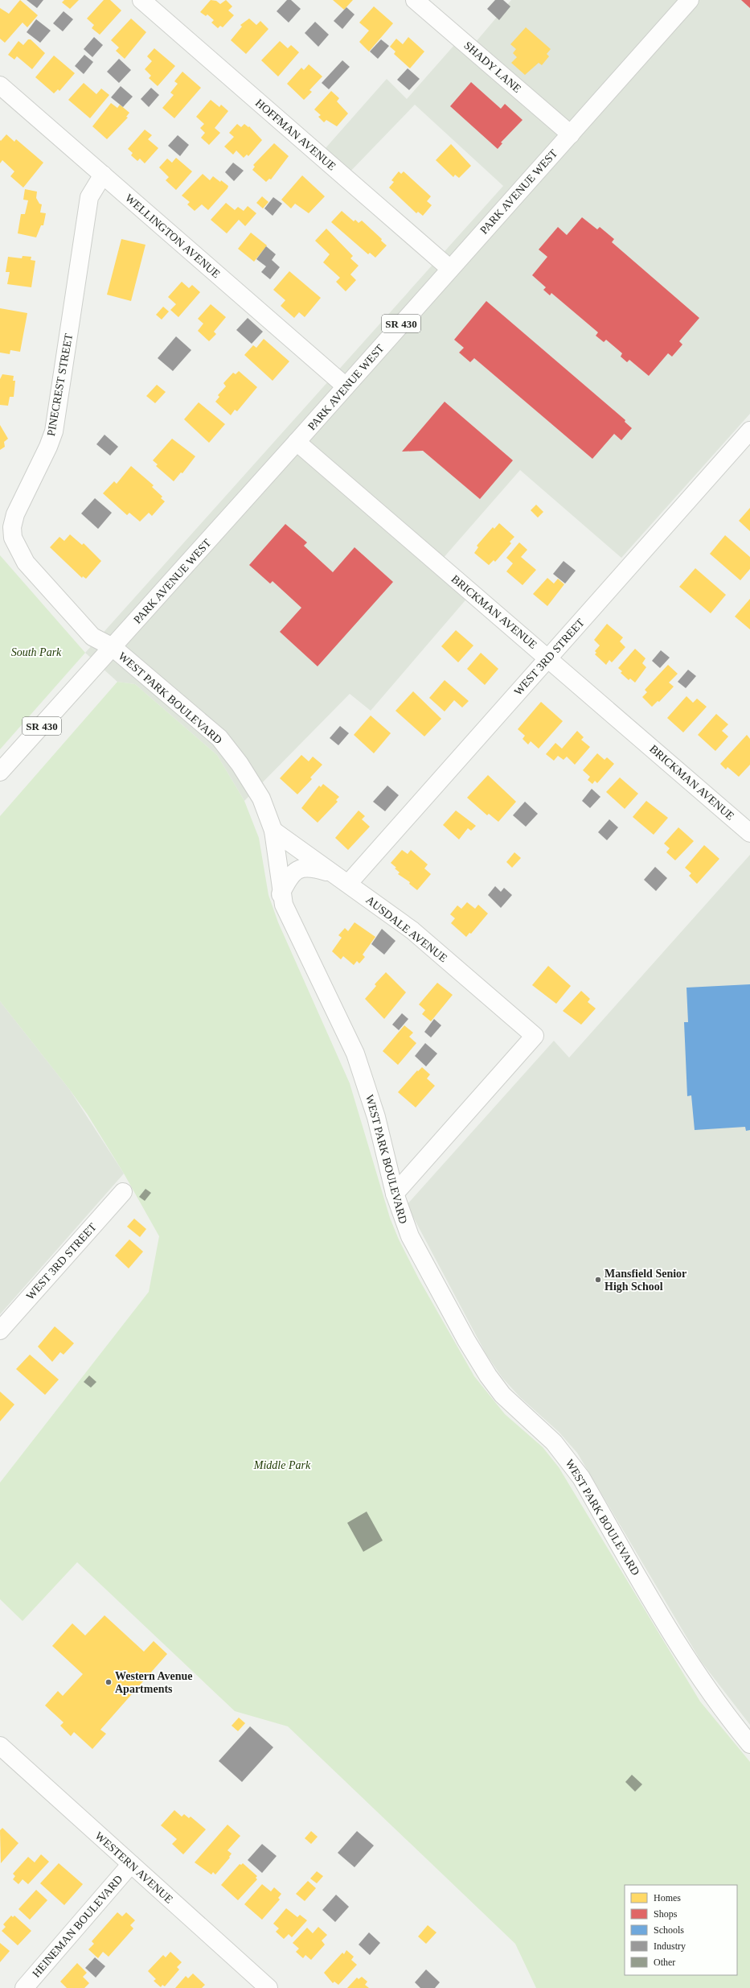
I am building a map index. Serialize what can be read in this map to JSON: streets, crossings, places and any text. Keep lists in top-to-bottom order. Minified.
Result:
{"streets":{"street":["SHADY LANE","HOFFMAN AVENUE","PARK AVENUE WEST","WELLINGTON AVENUE","SR 430","PINECREST STREET","BRICKMAN AVENUE","WEST 3RD STREET","WEST PARK BOULEVARD","AUSDALE AVENUE","WESTERN AVENUE","HEINEMAN BOULEVARD"]},"crossings":[["SHADY LANE","PARK AVENUE WEST"],["HOFFMAN AVENUE","PARK AVENUE WEST"],["PARK AVENUE WEST","WELLINGTON AVENUE"],["PARK AVENUE WEST","PINECREST STREET"],["PARK AVENUE WEST","BRICKMAN AVENUE"],["PARK AVENUE WEST","WEST PARK BOULEVARD"],["WELLINGTON AVENUE","PINECREST STREET"],["PINECREST STREET","WEST PARK BOULEVARD"],["BRICKMAN AVENUE","WEST 3RD STREET"],["WEST 3RD STREET","AUSDALE AVENUE"],["WEST PARK BOULEVARD","AUSDALE AVENUE"],["WESTERN AVENUE","HEINEMAN BOULEVARD"]],"parks":["South Park","Middle Park"],"places":["Mansfield Senior High School","Western Avenue Apartments"],"legend":["Homes","Shops","Schools","Industry","Other"]}
